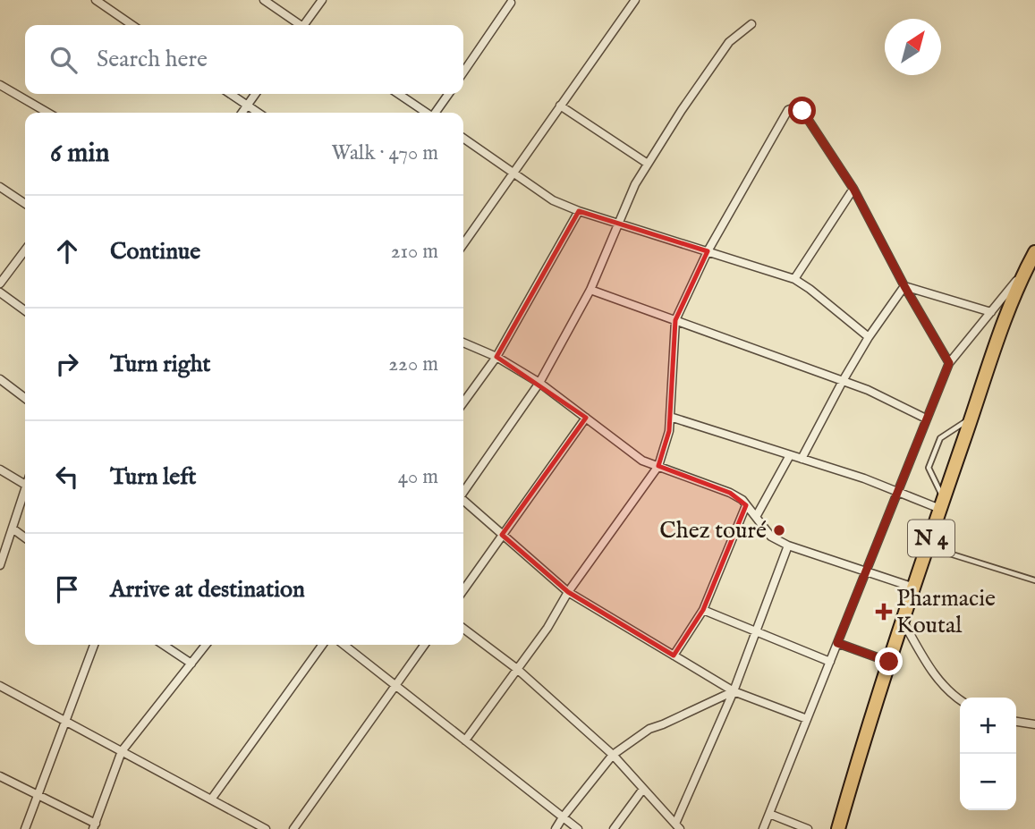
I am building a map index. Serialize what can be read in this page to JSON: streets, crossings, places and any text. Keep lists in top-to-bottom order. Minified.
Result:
{"streets":{"highway":["N 4"]},"places":{"other":["Chez touré"],"health":["Pharmacie Koutal"]},"north":"top right","page":{"search":"Search here","heading":["6 min","Walk · 470 m"],"list":[["Continue","210 m"],["Turn right","220 m"],["Turn left","40 m"],"Arrive at destination"],"map_buttons":["+","−"]}}
